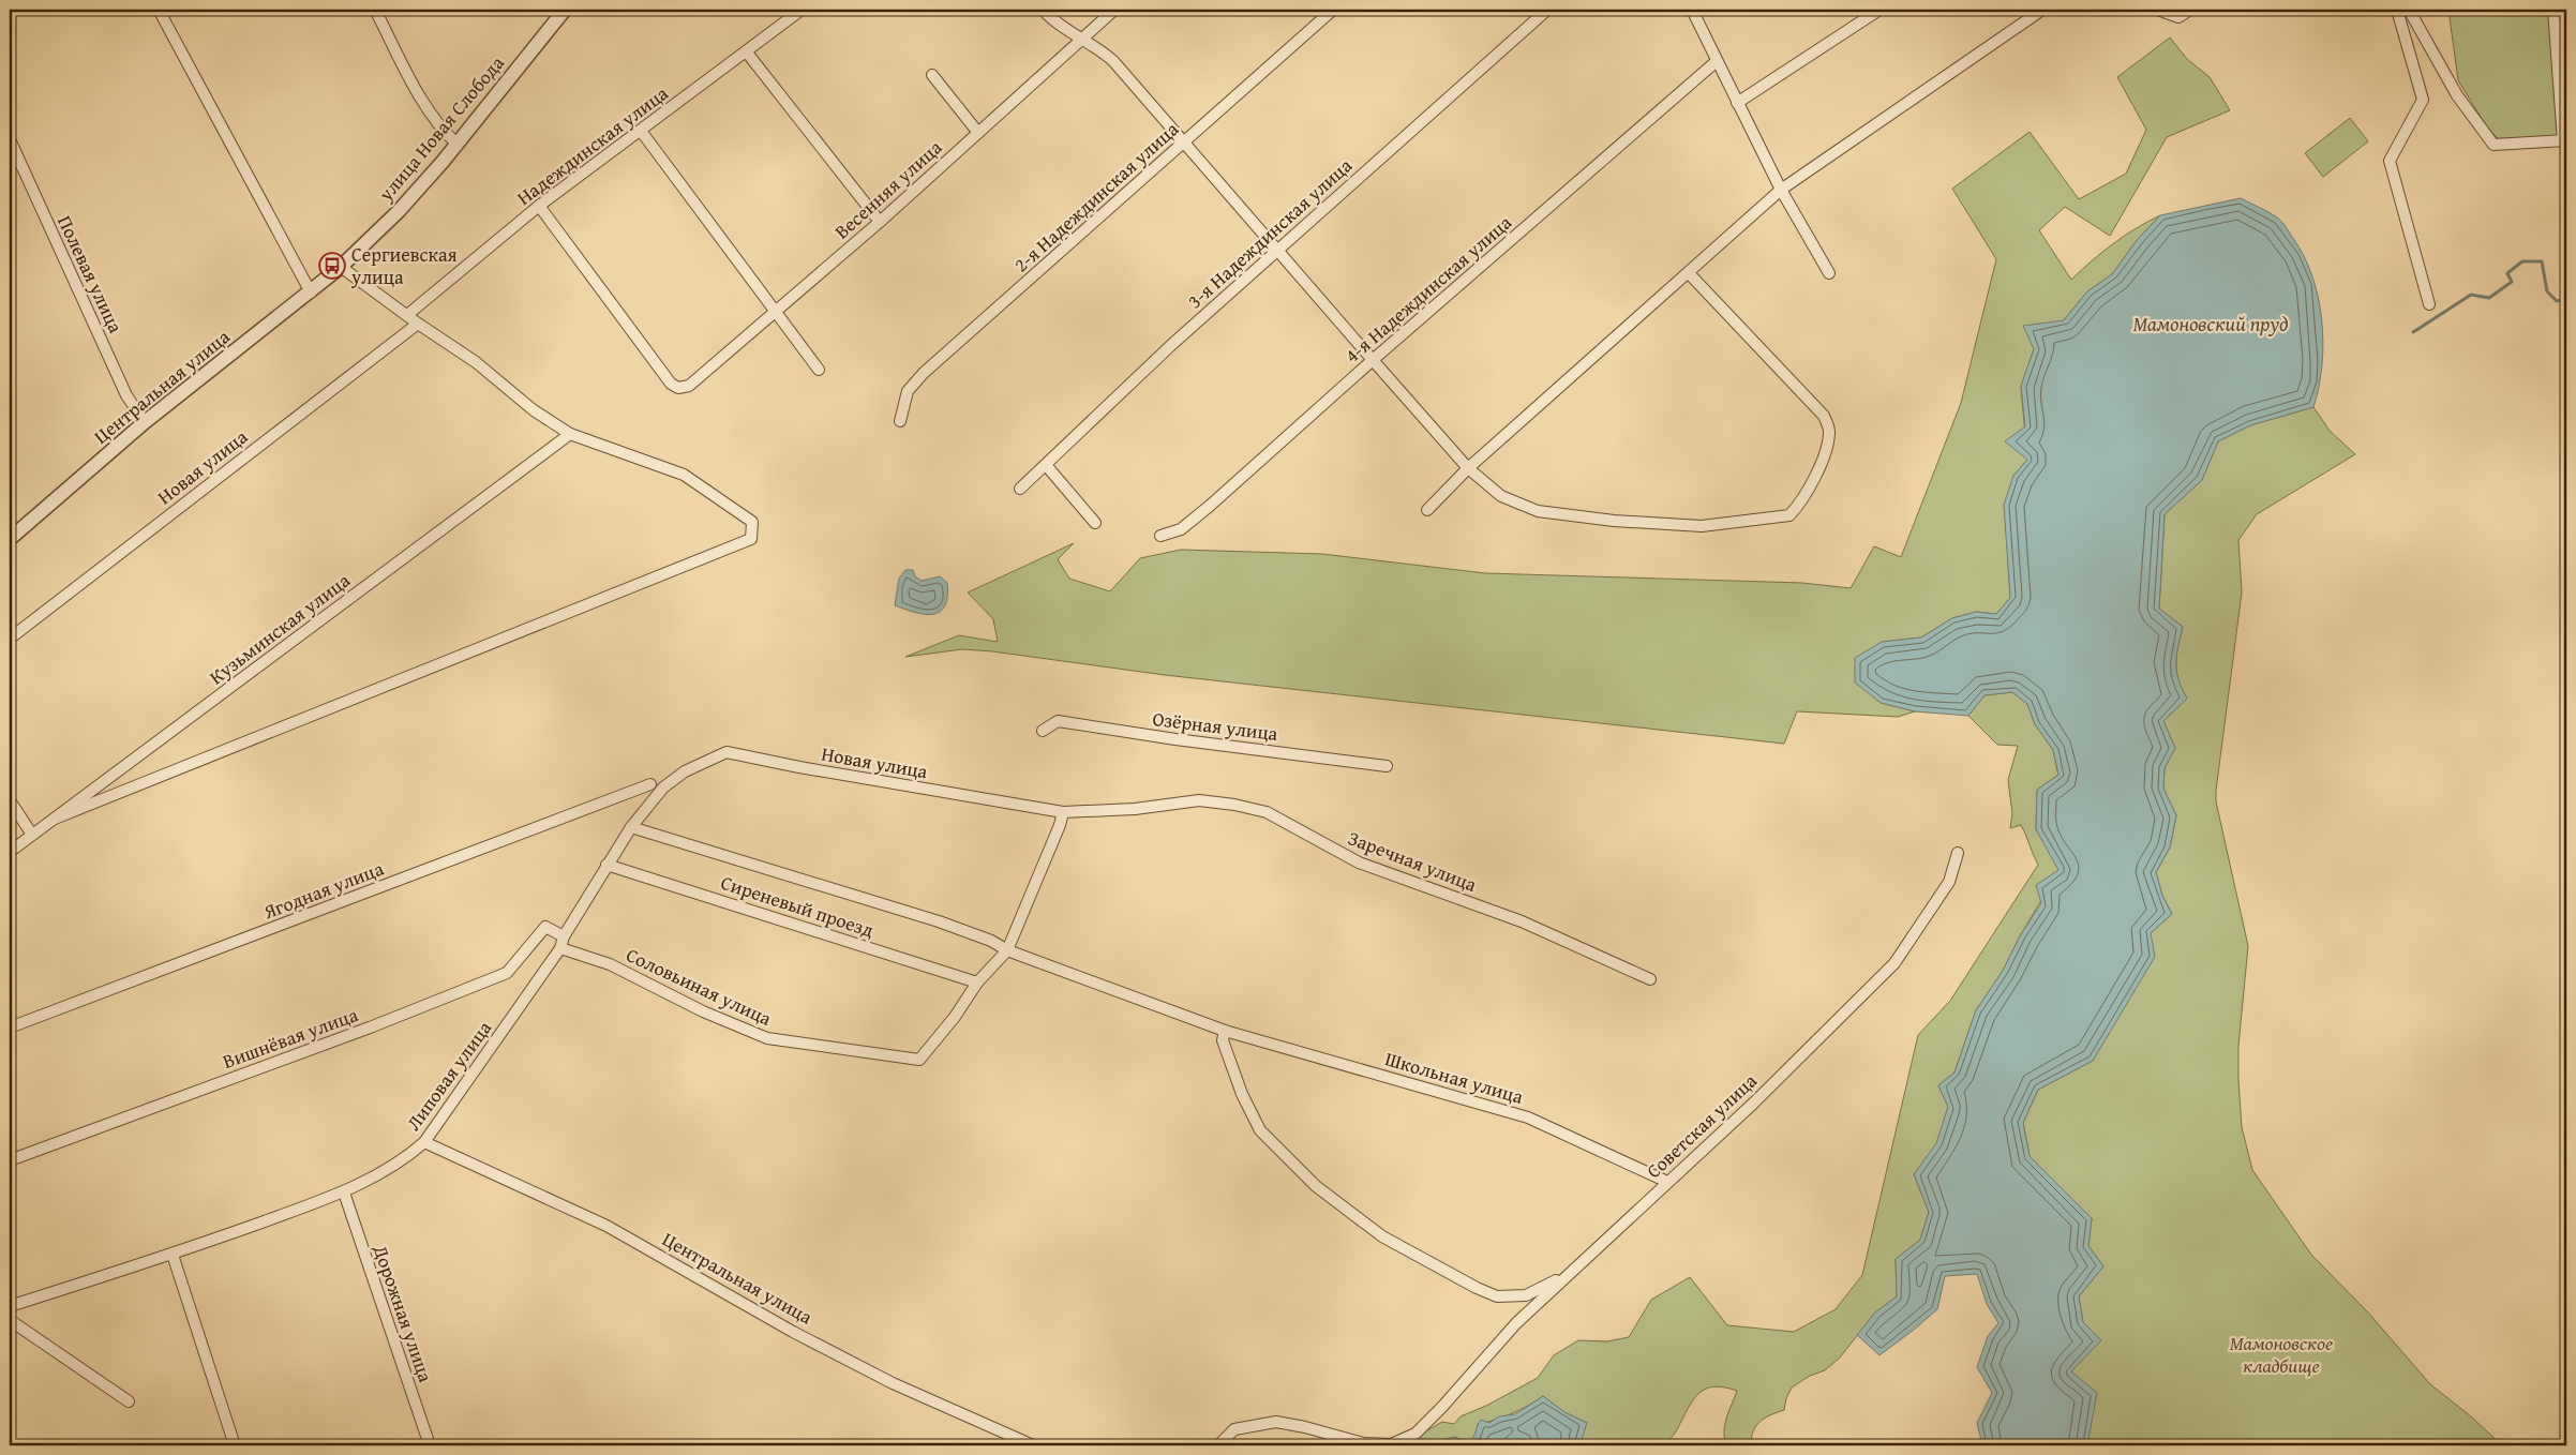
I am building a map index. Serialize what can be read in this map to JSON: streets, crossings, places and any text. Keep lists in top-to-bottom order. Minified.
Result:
{"streets":{"street":["улица Новая Слобода","Надеждинская улица","Весенняя улица","2-я Надеждинская улица","3-я Надеждинская улица","Полевая улица","4-я Надеждинская улица","Центральная улица","Новая улица","Кузьминская улица","Озёрная улица","Заречная улица","Ягодная улица","Сиреневый проезд","Соловьиная улица","Вишнёвая улица","Липовая улица","Школьная улица","Советская улица","Дорожная улица"]},"crossings":[["улица Новая Слобода","Центральная улица"],["Надеждинская улица","Весенняя улица"],["Полевая улица","Центральная улица"],["Центральная улица","Липовая улица"],["Новая улица","Заречная улица"],["Новая улица","Соловьиная улица"],["Новая улица","Липовая улица"],["Заречная улица","Соловьиная улица"],["Сиреневый проезд","Соловьиная улица"],["Сиреневый проезд","Липовая улица"],["Соловьиная улица","Липовая улица"],["Соловьиная улица","Школьная улица"],["Вишнёвая улица","Липовая улица"],["Липовая улица","Школьная улица"],["Липовая улица","Дорожная улица"],["Школьная улица","Советская улица"]],"water":["Мамоновский пруд"],"parks":["Мамоновское кладбище"],"places":{"bus stop":["Сергиевская улица"]}}
